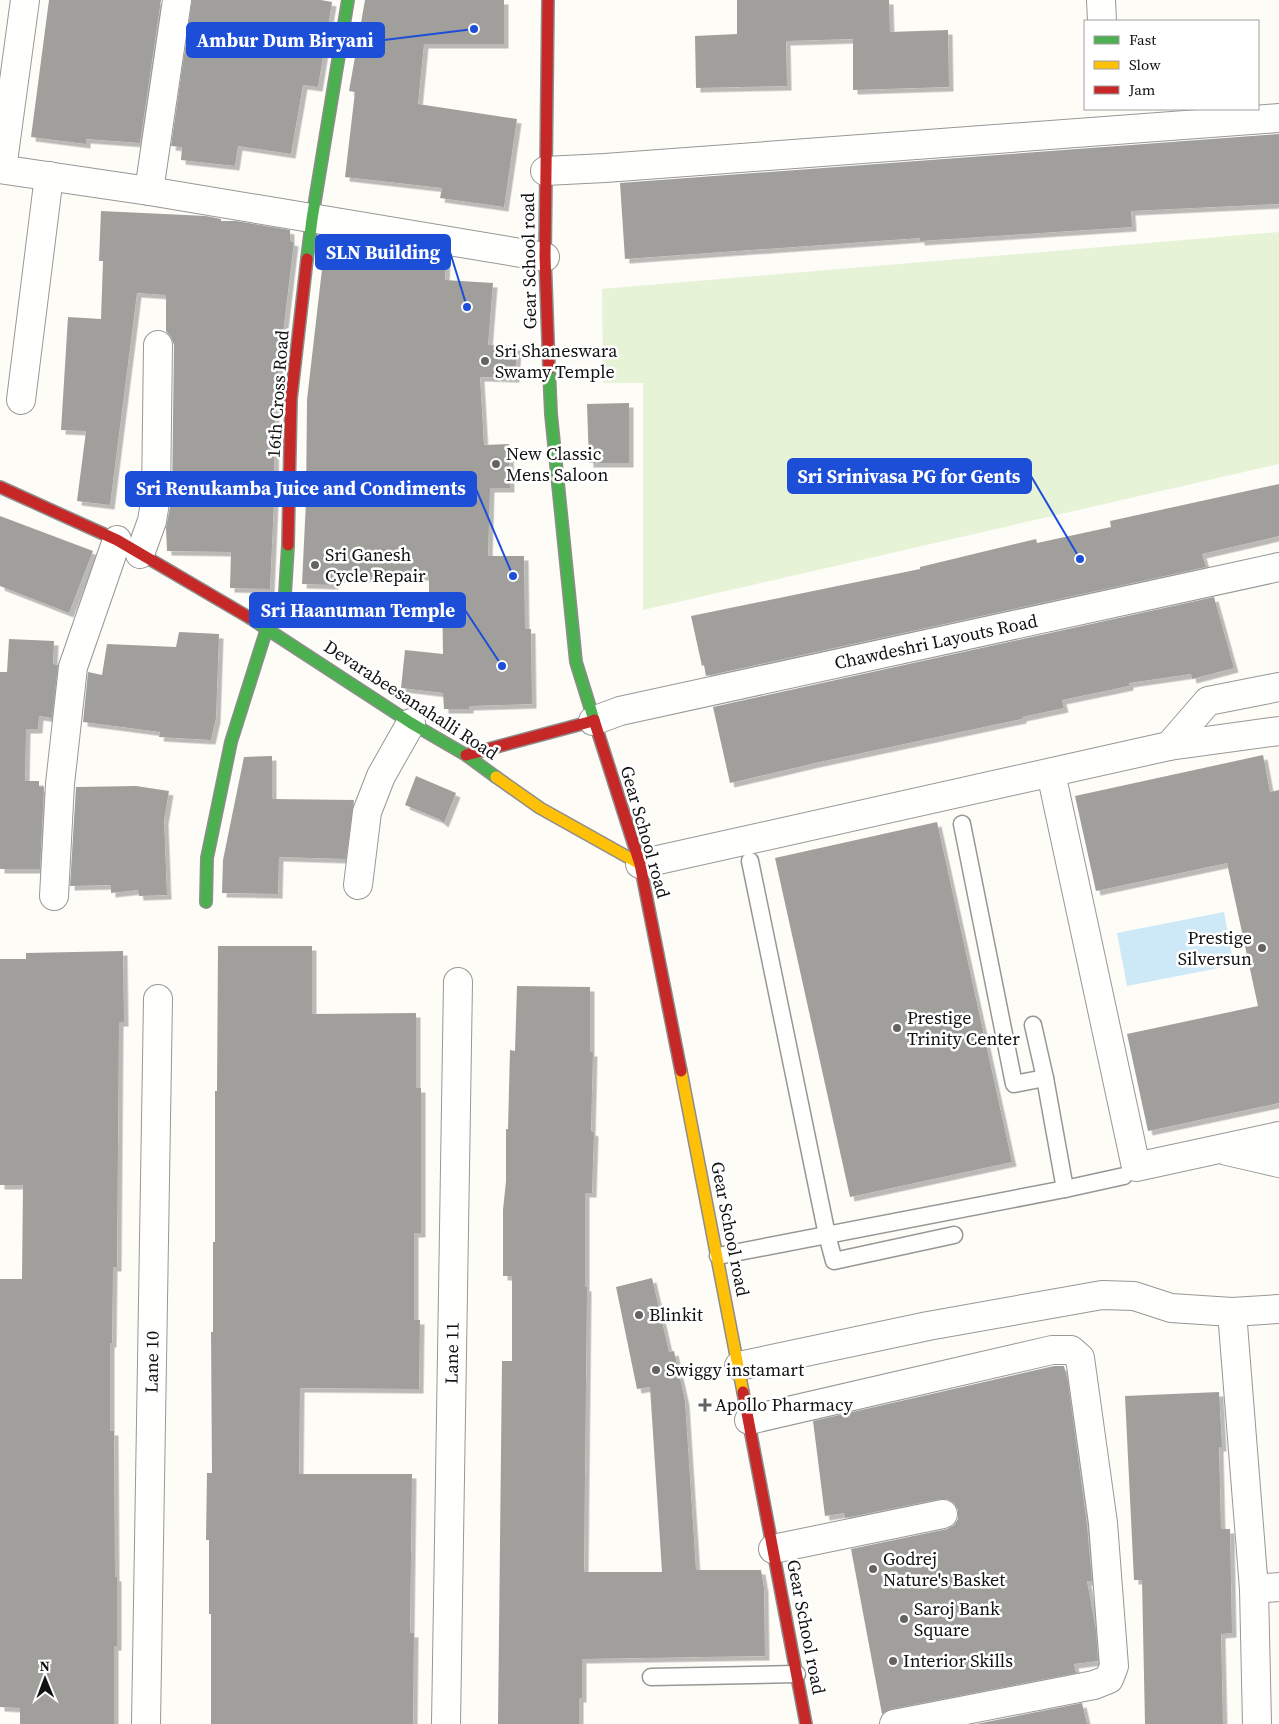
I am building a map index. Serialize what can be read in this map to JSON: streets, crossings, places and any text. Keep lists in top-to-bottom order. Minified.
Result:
{"streets":{"street":["Gear School road","16th Cross Road","Chawdeshri Layouts Road","Devarabeesanahalli Road","Lane 11","Lane 10"]},"crossings":[["Gear School road","Chawdeshri Layouts Road"],["Gear School road","Devarabeesanahalli Road"],["16th Cross Road","Devarabeesanahalli Road"]],"places":{"other":["Ambur Dum Biryani","SLN Building","Sri Shaneswara Swamy Temple","New Classic Mens Saloon","Sri Srinivasa PG for Gents","Sri Ganesh Cycle Repair","Sri Renukamba Juice and Condiments","Sri Haanuman Temple","Prestige Silversun","Prestige Trinity Center","Blinkit","Swiggy instamart","Godrej Nature's Basket","Saroj Bank Square","Interior Skills"],"health":["Apollo Pharmacy"]},"legend":["Fast","Slow","Jam"],"north":"top"}
